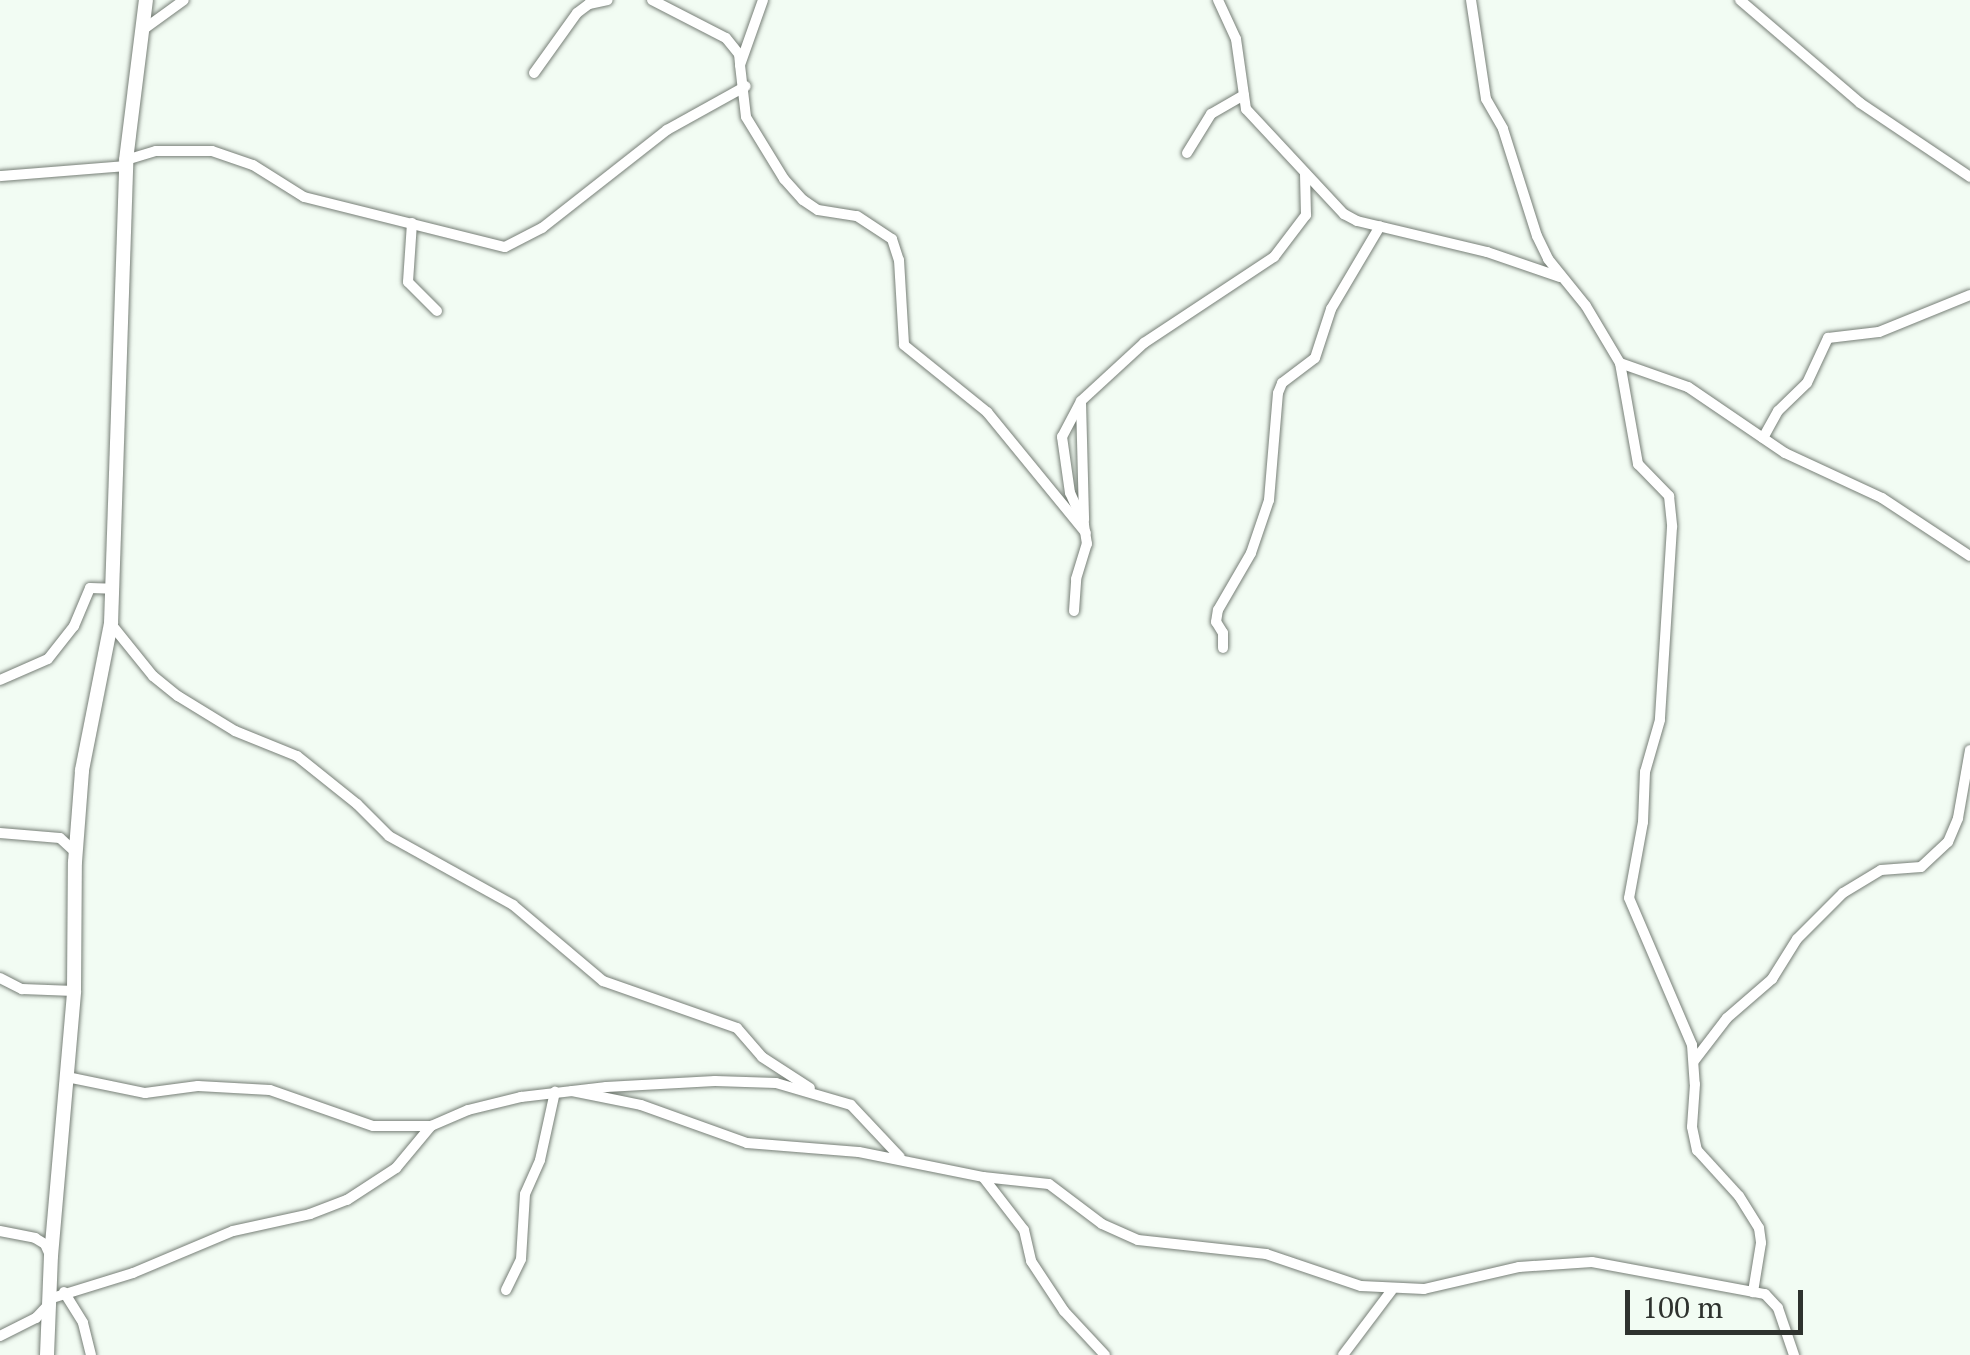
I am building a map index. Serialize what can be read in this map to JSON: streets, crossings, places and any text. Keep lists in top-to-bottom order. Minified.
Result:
{"scale_bar":"100 m"}
